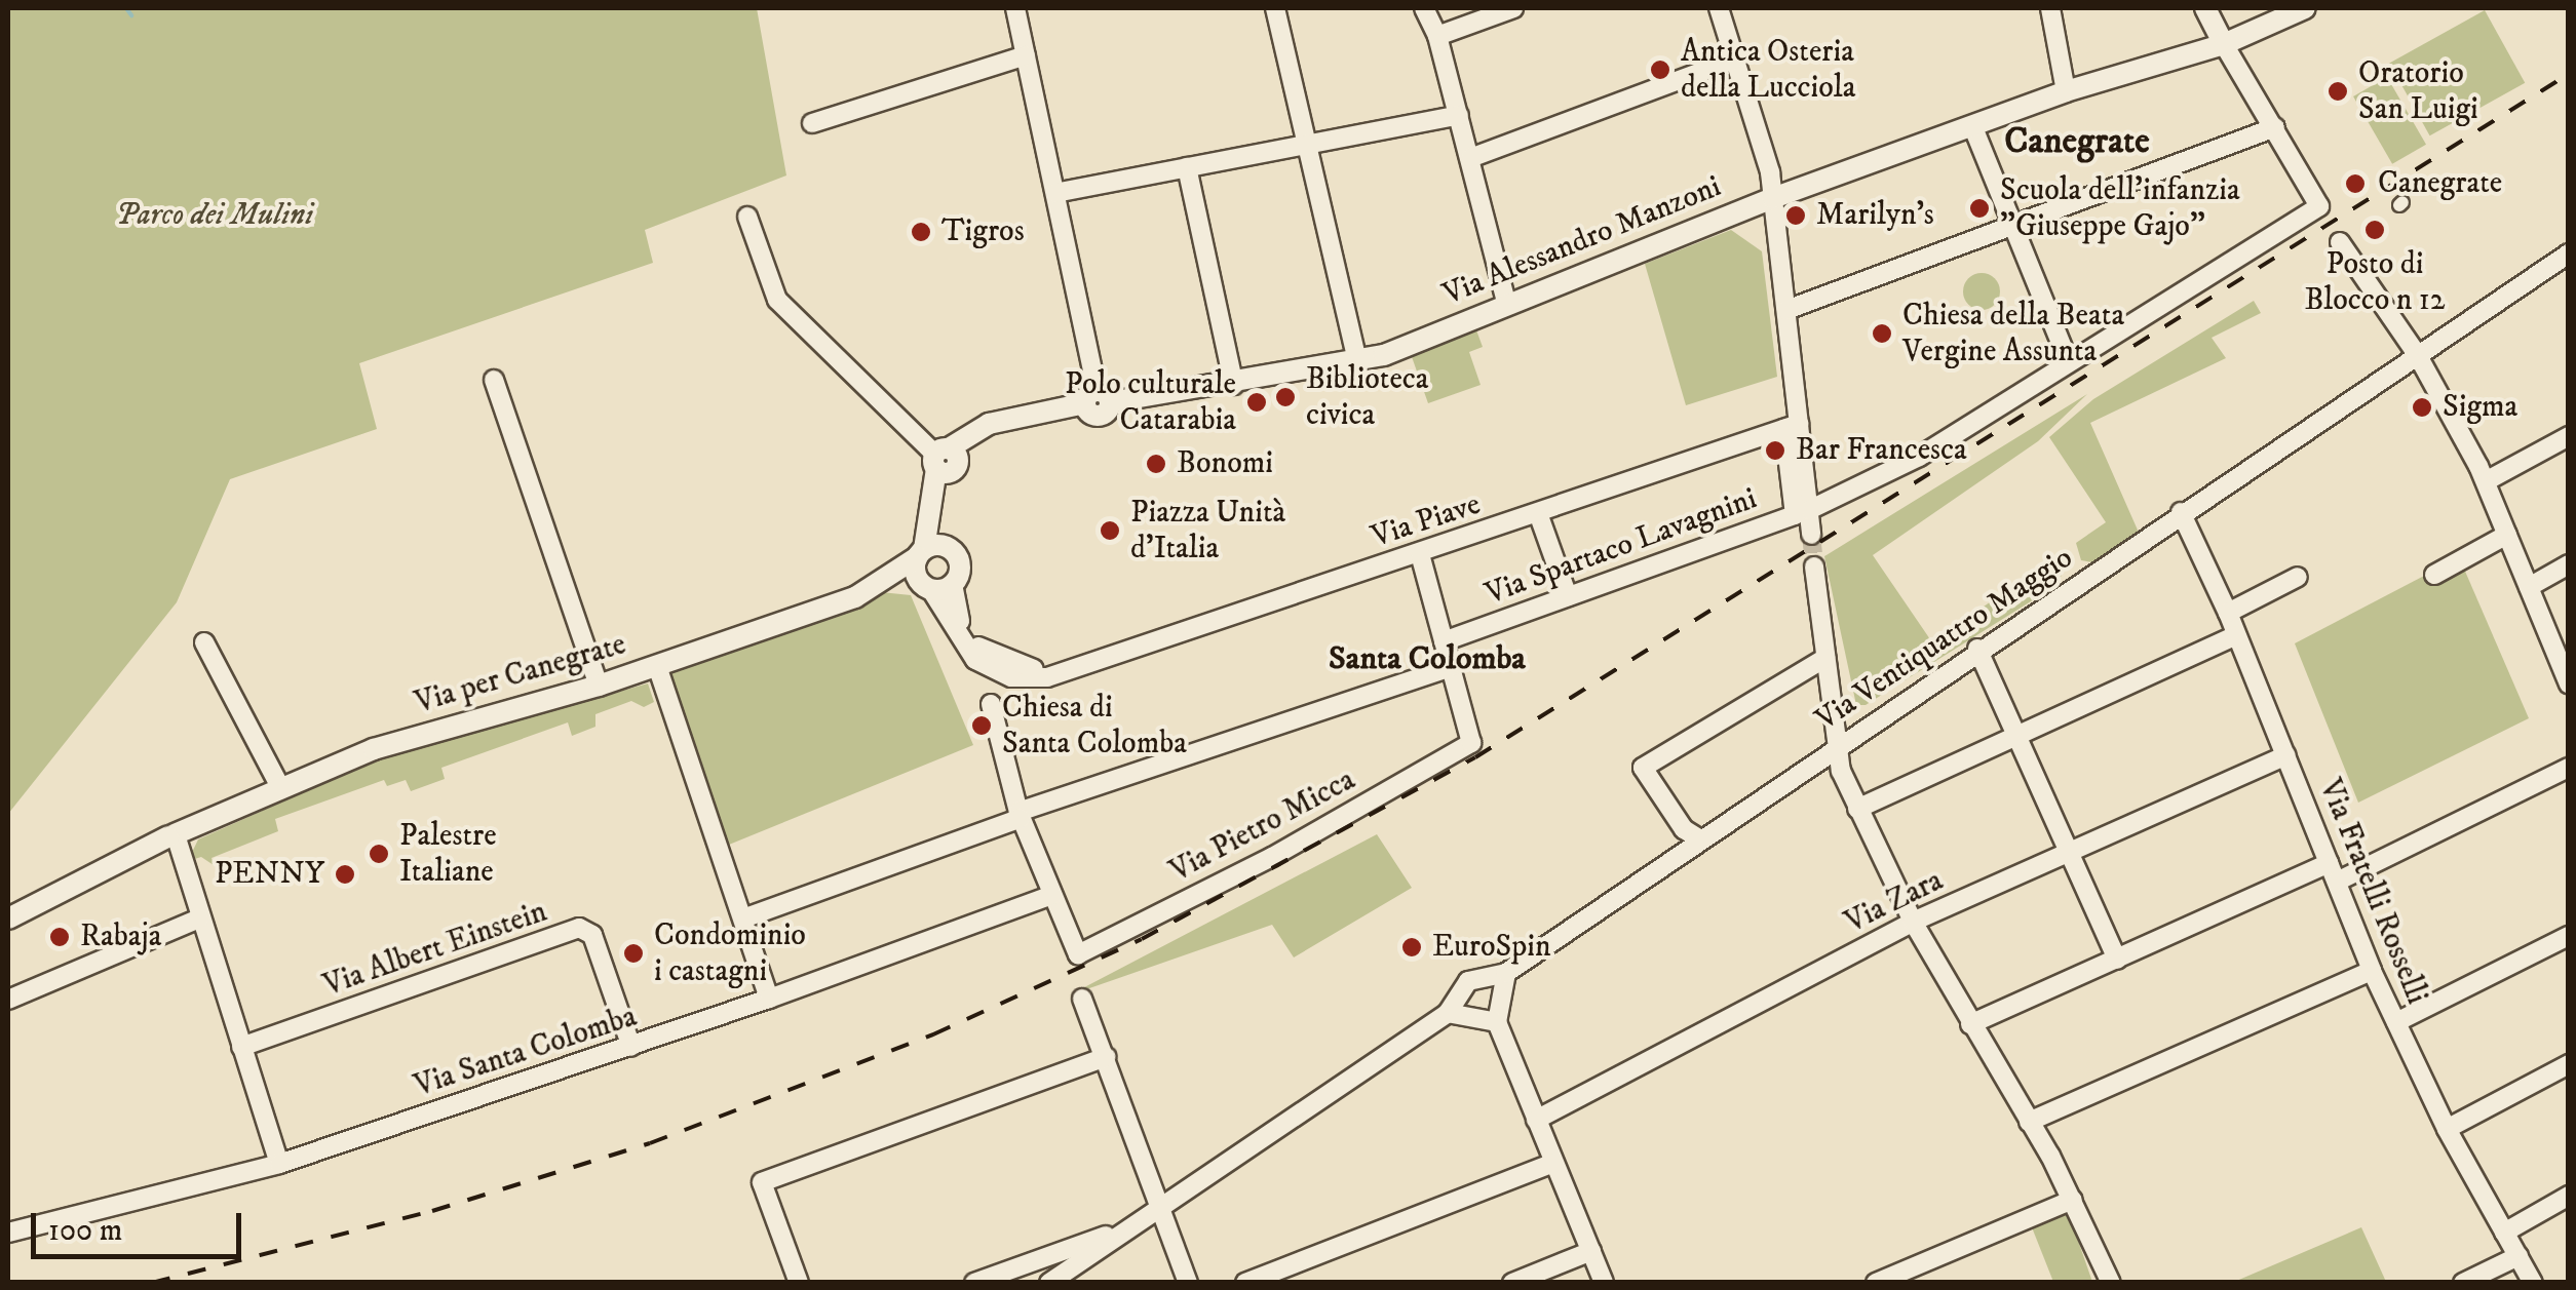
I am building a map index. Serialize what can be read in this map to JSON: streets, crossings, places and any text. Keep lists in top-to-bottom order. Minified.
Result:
{"streets":{"street":["Via Alessandro Manzoni","Via Piave","Via Spartaco Lavagnini","Via Ventiquattro Maggio","Via per Canegrate","Via Pietro Micca","Via Fratelli Rosselli","Via Zara","Via Albert Einstein","Via Santa Colomba"]},"crossings":[["Via Piave","Via Spartaco Lavagnini"],["Via Ventiquattro Maggio","Via Fratelli Rosselli"],["Via Pietro Micca","Via Santa Colomba"],["Via Fratelli Rosselli","Via Zara"],["Via Albert Einstein","Via Santa Colomba"]],"districts":["Canegrate","Santa Colomba"],"parks":["Parco dei Mulini"],"places":["Antica Osteria della Lucciola","Oratorio San Luigi","Canegrate","Scuola dell'infanzia \"Giuseppe Gajo\"","Marilyn's","Posto di Blocco n 12","Tigros","Chiesa della Beata Vergine Assunta","Biblioteca civica","Polo culturale Catarabia","Sigma","Bar Francesca","Bonomi","Piazza Unità d'Italia","Chiesa di Santa Colomba","Palestre Italiane","PENNY","Rabaja","EuroSpin","Condominio i castagni"],"scale_bar":"100 m"}
